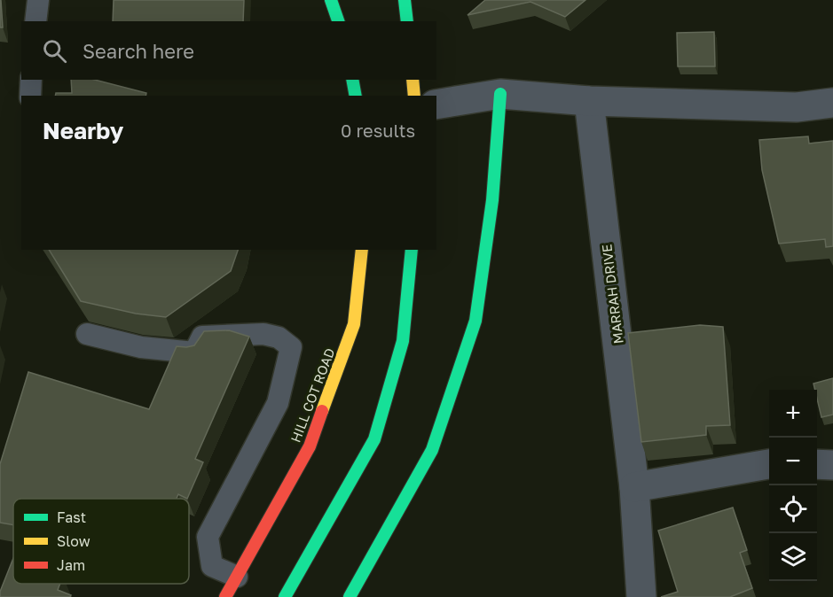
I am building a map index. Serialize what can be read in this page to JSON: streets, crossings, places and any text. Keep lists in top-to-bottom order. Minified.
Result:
{"streets":{"main road":["HILL COT ROAD"],"street":["MARRAH DRIVE"]},"legend":["Fast","Slow","Jam"],"page":{"search":"Search here","heading":["Nearby","0 results"],"map_buttons":["+","−"]}}
